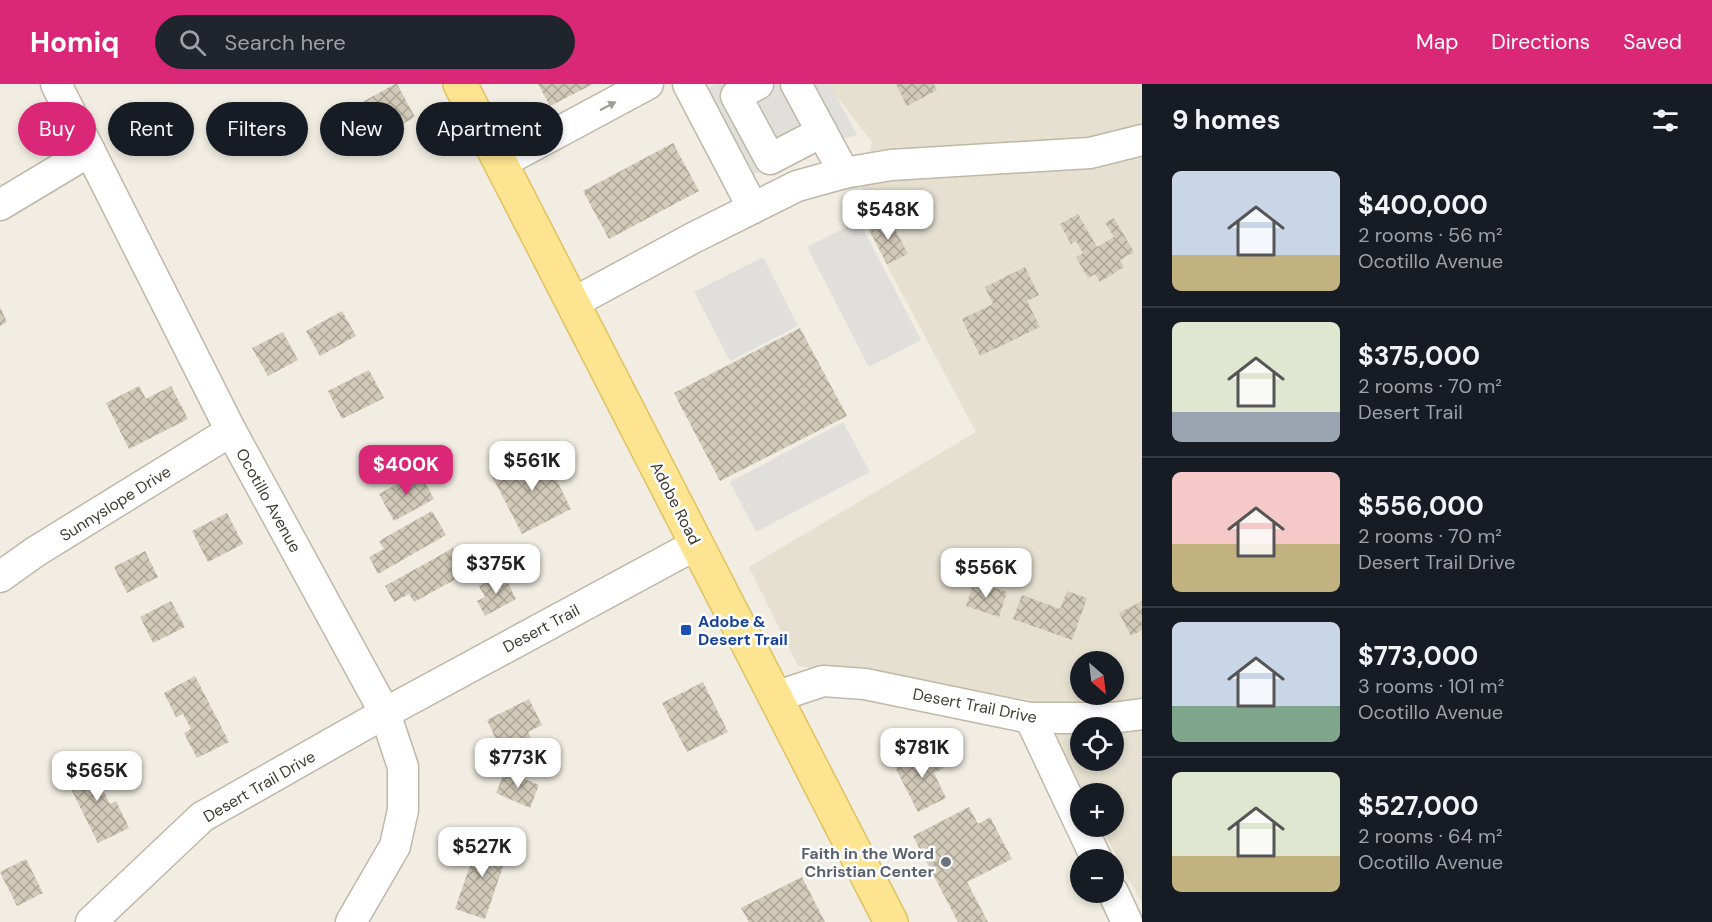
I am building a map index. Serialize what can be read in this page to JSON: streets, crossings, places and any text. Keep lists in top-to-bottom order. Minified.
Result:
{"streets":{"main road":["Adobe Road"],"street":["Ocotillo Avenue","Sunnyslope Drive","Desert Trail","Desert Trail Drive"]},"crossings":[["Ocotillo Avenue","Sunnyslope Drive"],["Ocotillo Avenue","Desert Trail"],["Ocotillo Avenue","Desert Trail Drive"],["Adobe Road","Desert Trail"],["Adobe Road","Desert Trail Drive"],["Desert Trail","Desert Trail Drive"]],"places":{"transit":["Adobe & Desert Trail"],"other":["Faith in the Word Christian Center"]},"north":"bottom right","page":{"header":"Homiq","search":"Search here","nav":["Map","Directions","Saved"],"heading":"9 homes","chip":["Buy","Rent","Filters","New","Apartment"],"list":[{"name":"$400,000","note":"2 rooms · 56 m² · Ocotillo Avenue"},{"name":"$375,000","note":"2 rooms · 70 m² · Desert Trail"},{"name":"$556,000","note":"2 rooms · 70 m² · Desert Trail Drive"},{"name":"$773,000","note":"3 rooms · 101 m² · Ocotillo Avenue"},{"name":"$527,000","note":"2 rooms · 64 m² · Ocotillo Avenue"}],"price":["$548K","$561K","$400K","$375K","$556K","$781K","$773K","$565K","$527K"],"map_buttons":["+","−"]}}
